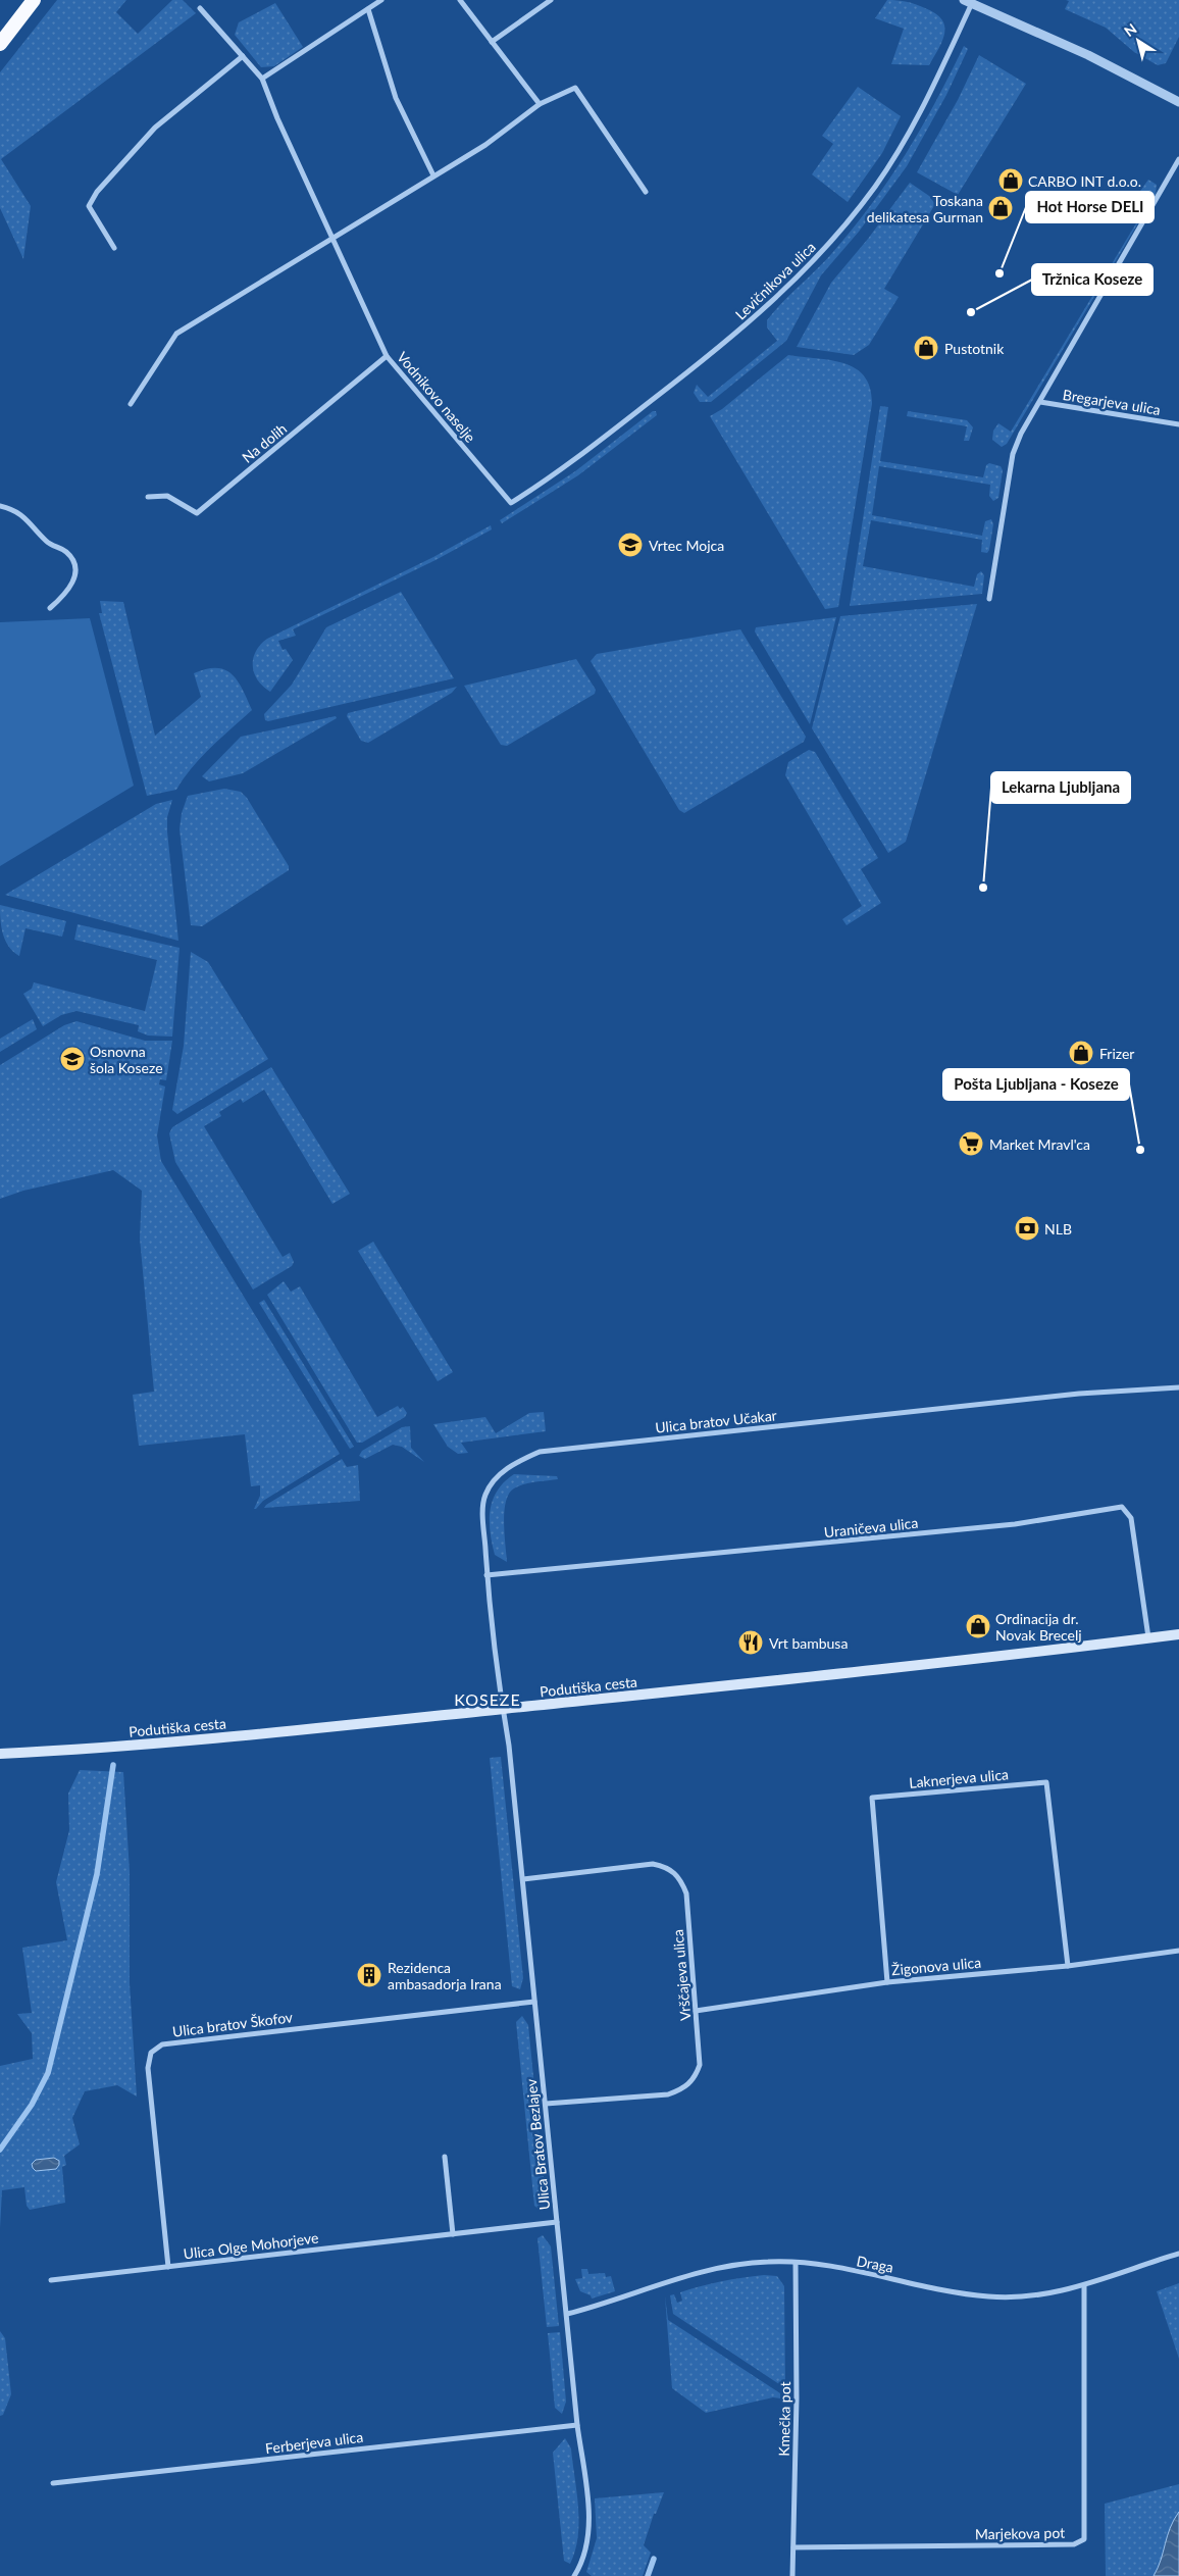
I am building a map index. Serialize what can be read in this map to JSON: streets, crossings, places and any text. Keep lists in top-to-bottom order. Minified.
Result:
{"streets":{"main road":["Podutiška cesta"],"street":["Levičnikova ulica","Vodnikovo naselje","Bregarjeva ulica","Na dolih","Ulica bratov Učakar","Uraničeva ulica","Laknerjeva ulica","Žigonova ulica","Vrščajeva ulica","Ulica bratov Škofov","Ulica Bratov Bezlajev","Ulica Olge Mohorjeve","Draga","Kmečka pot","Ferberjeva ulica","Marjekova pot"]},"crossings":[["Levičnikova ulica","Vodnikovo naselje"],["Vodnikovo naselje","Na dolih"],["Ulica bratov Učakar","Uraničeva ulica"],["Ulica bratov Učakar","Podutiška cesta"],["Ulica bratov Učakar","Ulica Bratov Bezlajev"],["Uraničeva ulica","Podutiška cesta"],["Podutiška cesta","Ulica Bratov Bezlajev"],["Laknerjeva ulica","Žigonova ulica"],["Žigonova ulica","Vrščajeva ulica"],["Vrščajeva ulica","Ulica Bratov Bezlajev"],["Ulica bratov Škofov","Ulica Bratov Bezlajev"],["Ulica bratov Škofov","Ulica Olge Mohorjeve"],["Ulica Bratov Bezlajev","Ulica Olge Mohorjeve"],["Ulica Bratov Bezlajev","Draga"],["Ulica Bratov Bezlajev","Ferberjeva ulica"],["Draga","Kmečka pot"],["Draga","Marjekova pot"],["Kmečka pot","Marjekova pot"]],"districts":["KOSEZE"],"places":{"shop":["CARBO INT d.o.o.","Toskana delikatesa Gurman","Pustotnik","Frizer","Ordinacija dr. Novak Brecelj"],"other":["Hot Horse DELI","Tržnica Koseze","Lekarna Ljubljana","Pošta Ljubljana - Koseze"],"school or university":["Vrtec Mojca","Osnovna šola Koseze"],"supermarket":["Market Mravl'ca"],"bank":["NLB"],"restaurant":["Vrt bambusa"],"building":["Rezidenca ambasadorja Irana"]},"north":"top left"}
